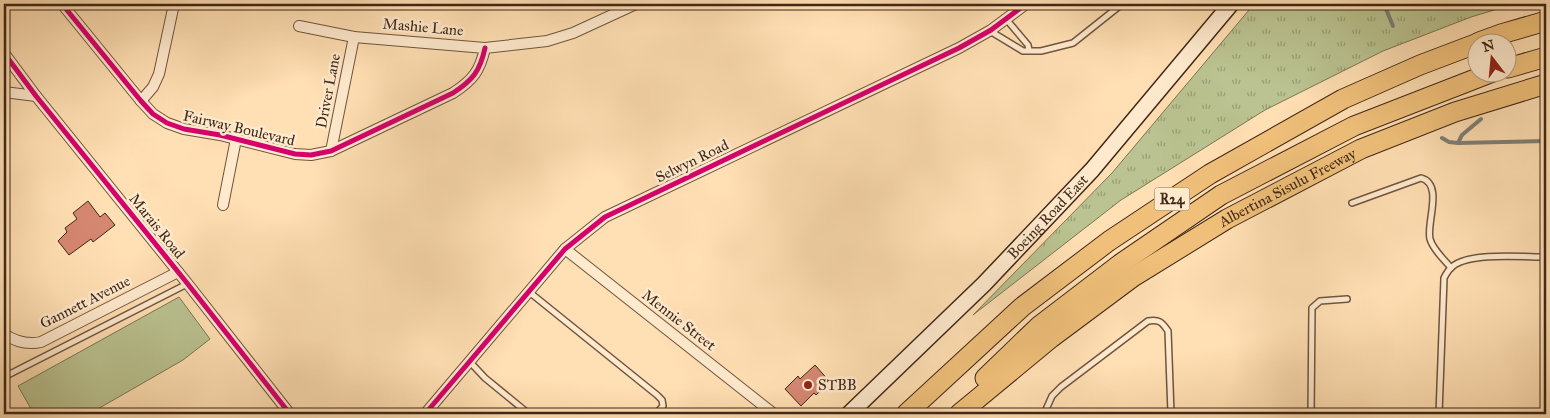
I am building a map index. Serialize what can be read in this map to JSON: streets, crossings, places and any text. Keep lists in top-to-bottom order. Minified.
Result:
{"streets":{"highway":["Albertina Sisulu Freeway","R24"],"main road":["Boeing Road East"],"street":["Mashie Lane","Driver Lane","Fairway Boulevard","Selwyn Road","Marais Road","Gannett Avenue","Mennie Street"]},"crossings":[["Mashie Lane","Driver Lane"],["Mashie Lane","Fairway Boulevard"],["Driver Lane","Fairway Boulevard"],["Selwyn Road","Mennie Street"],["Marais Road","Gannett Avenue"]],"places":["STBB"],"north":"top"}
